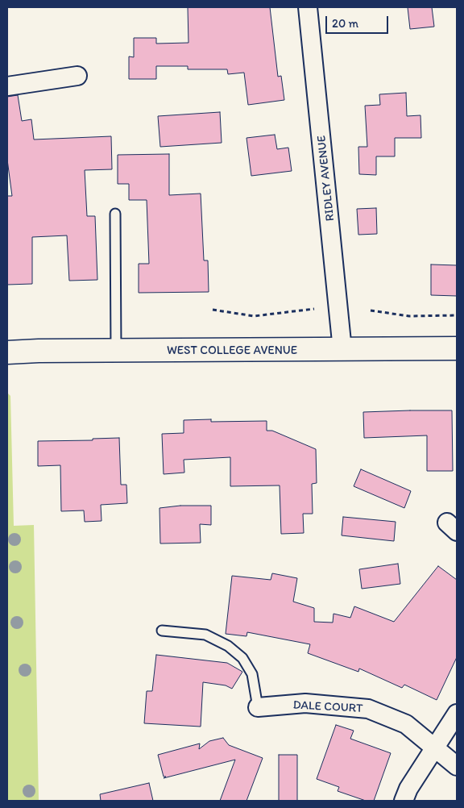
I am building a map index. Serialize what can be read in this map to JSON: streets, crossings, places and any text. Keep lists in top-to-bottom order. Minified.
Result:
{"streets":{"main road":["WEST COLLEGE AVENUE"],"street":["RIDLEY AVENUE","DALE COURT"]},"crossings":[["RIDLEY AVENUE","WEST COLLEGE AVENUE"]],"scale_bar":"20 m"}
